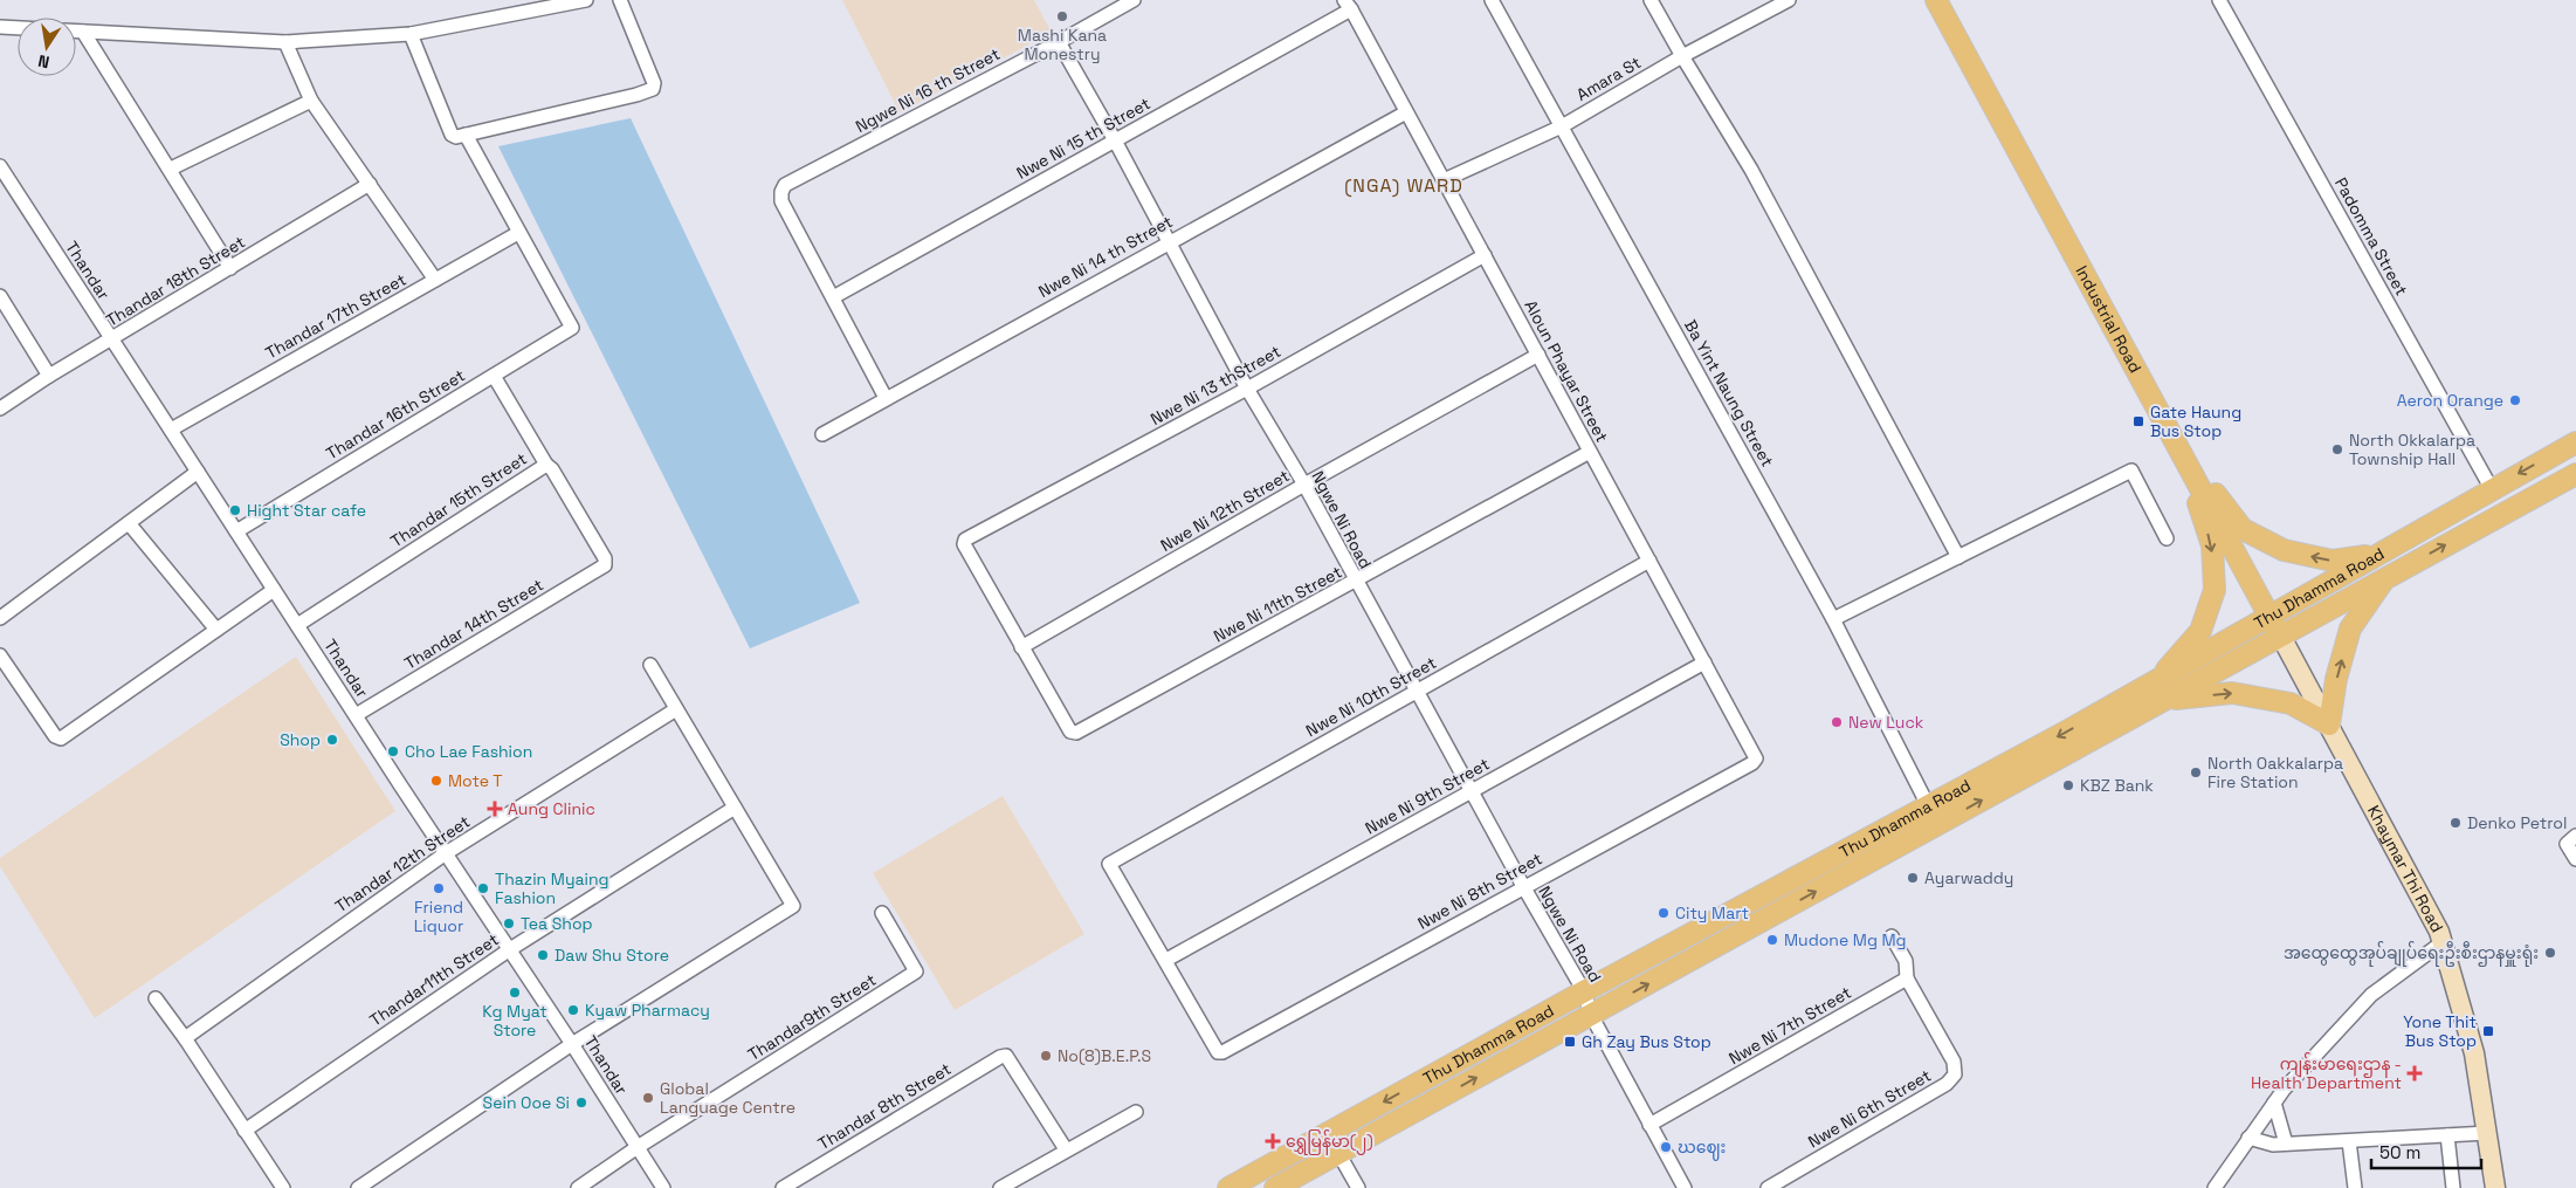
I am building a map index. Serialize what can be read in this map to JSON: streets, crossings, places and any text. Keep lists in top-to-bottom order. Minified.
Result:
{"streets":{"main road":["Industrial Road","Thu Dhamma Road","Khaymar Thi Road"],"street":["Amara St","Ngwe Ni 16 th Street","Nwe Ni 15 th Street","Padomma Street","Nwe Ni 14 th Street","Thandar","Thandar 18th Street","Thandar 17th Street","Aloun Phayar Street","Nwe Ni 13 thStreet","Ba Yint Naung Street","Thandar 16th Street","Thandar 15th Street","Nwe Ni 12th Street","Ngwe Ni Road","Nwe Ni 11th Street","Thandar 14th Street","Nwe Ni 10th Street","Nwe Ni 9th Street","Thandar 12th Street","Nwe Ni 8th Street","Thandar11th Street","Thandar9th Street","Nwe Ni 7th Street","Thandar 8th Street","Nwe Ni 6th Street"]},"crossings":[["Amara St","Aloun Phayar Street"],["Amara St","Ba Yint Naung Street"],["Ngwe Ni 16 th Street","Nwe Ni 15 th Street"],["Ngwe Ni 16 th Street","Ngwe Ni Road"],["Nwe Ni 15 th Street","Aloun Phayar Street"],["Nwe Ni 15 th Street","Ngwe Ni Road"],["Padomma Street","Thu Dhamma Road"],["Nwe Ni 14 th Street","Aloun Phayar Street"],["Nwe Ni 14 th Street","Ngwe Ni Road"],["Thandar","Thandar 18th Street"],["Thandar","Thandar 17th Street"],["Thandar","Thandar 16th Street"],["Thandar","Thandar 15th Street"],["Thandar","Thandar 14th Street"],["Thandar","Thandar 12th Street"],["Thandar","Thandar11th Street"],["Thandar","Thandar9th Street"],["Thandar 17th Street","Thandar 16th Street"],["Industrial Road","Thu Dhamma Road"],["Industrial Road","Khaymar Thi Road"],["Aloun Phayar Street","Nwe Ni 13 thStreet"],["Aloun Phayar Street","Nwe Ni 12th Street"],["Aloun Phayar Street","Nwe Ni 11th Street"],["Aloun Phayar Street","Nwe Ni 10th Street"],["Aloun Phayar Street","Nwe Ni 9th Street"],["Aloun Phayar Street","Nwe Ni 8th Street"],["Nwe Ni 13 thStreet","Nwe Ni 12th Street"],["Nwe Ni 13 thStreet","Ngwe Ni Road"],["Nwe Ni 13 thStreet","Nwe Ni 11th Street"],["Ba Yint Naung Street","Thu Dhamma Road"],["Thandar 15th Street","Thandar 14th Street"],["Nwe Ni 12th Street","Ngwe Ni Road"],["Nwe Ni 12th Street","Nwe Ni 11th Street"],["Ngwe Ni Road","Thu Dhamma Road"],["Ngwe Ni Road","Nwe Ni 11th Street"],["Ngwe Ni Road","Nwe Ni 10th Street"],["Ngwe Ni Road","Nwe Ni 9th Street"],["Ngwe Ni Road","Nwe Ni 8th Street"],["Ngwe Ni Road","Nwe Ni 7th Street"],["Thu Dhamma Road","Khaymar Thi Road"],["Nwe Ni 10th Street","Nwe Ni 9th Street"],["Nwe Ni 10th Street","Nwe Ni 8th Street"],["Nwe Ni 9th Street","Nwe Ni 8th Street"],["Nwe Ni 7th Street","Nwe Ni 6th Street"]],"districts":["(NGA) WARD"],"places":{"other":["Mashi Kana Monestry","Aeron Orange","North Okkalarpa Township Hall","Hight Star cafe","New Luck","Shop","Cho Lae Fashion","North Oakkalarpa Fire Station","Mote T","KBZ Bank","Denko Petrol","Ayarwaddy","Friend Liquor","Thazin Myaing Fashion","City Mart","Tea Shop","Mudone Mg Mg","အထွေထွေအုပ်ချုပ်ရေးဦးစီးဌာနမှူးရုံး","Daw Shu Store","Kg Myat Store","Kyaw Pharmacy","No(8)B.E.P.S","Global Language Centre","Sein Ooe Si","ဃဈေး"],"transit":["Gate Haung Bus Stop","Yone Thit Bus Stop","Gh Zay Bus Stop"],"health":["Aung Clinic","ကျန်းမာရေးဌာန - Health Department","ရွှေမြန်မာ(၂)"]},"scale_bar":"50 m","north":"bottom"}
